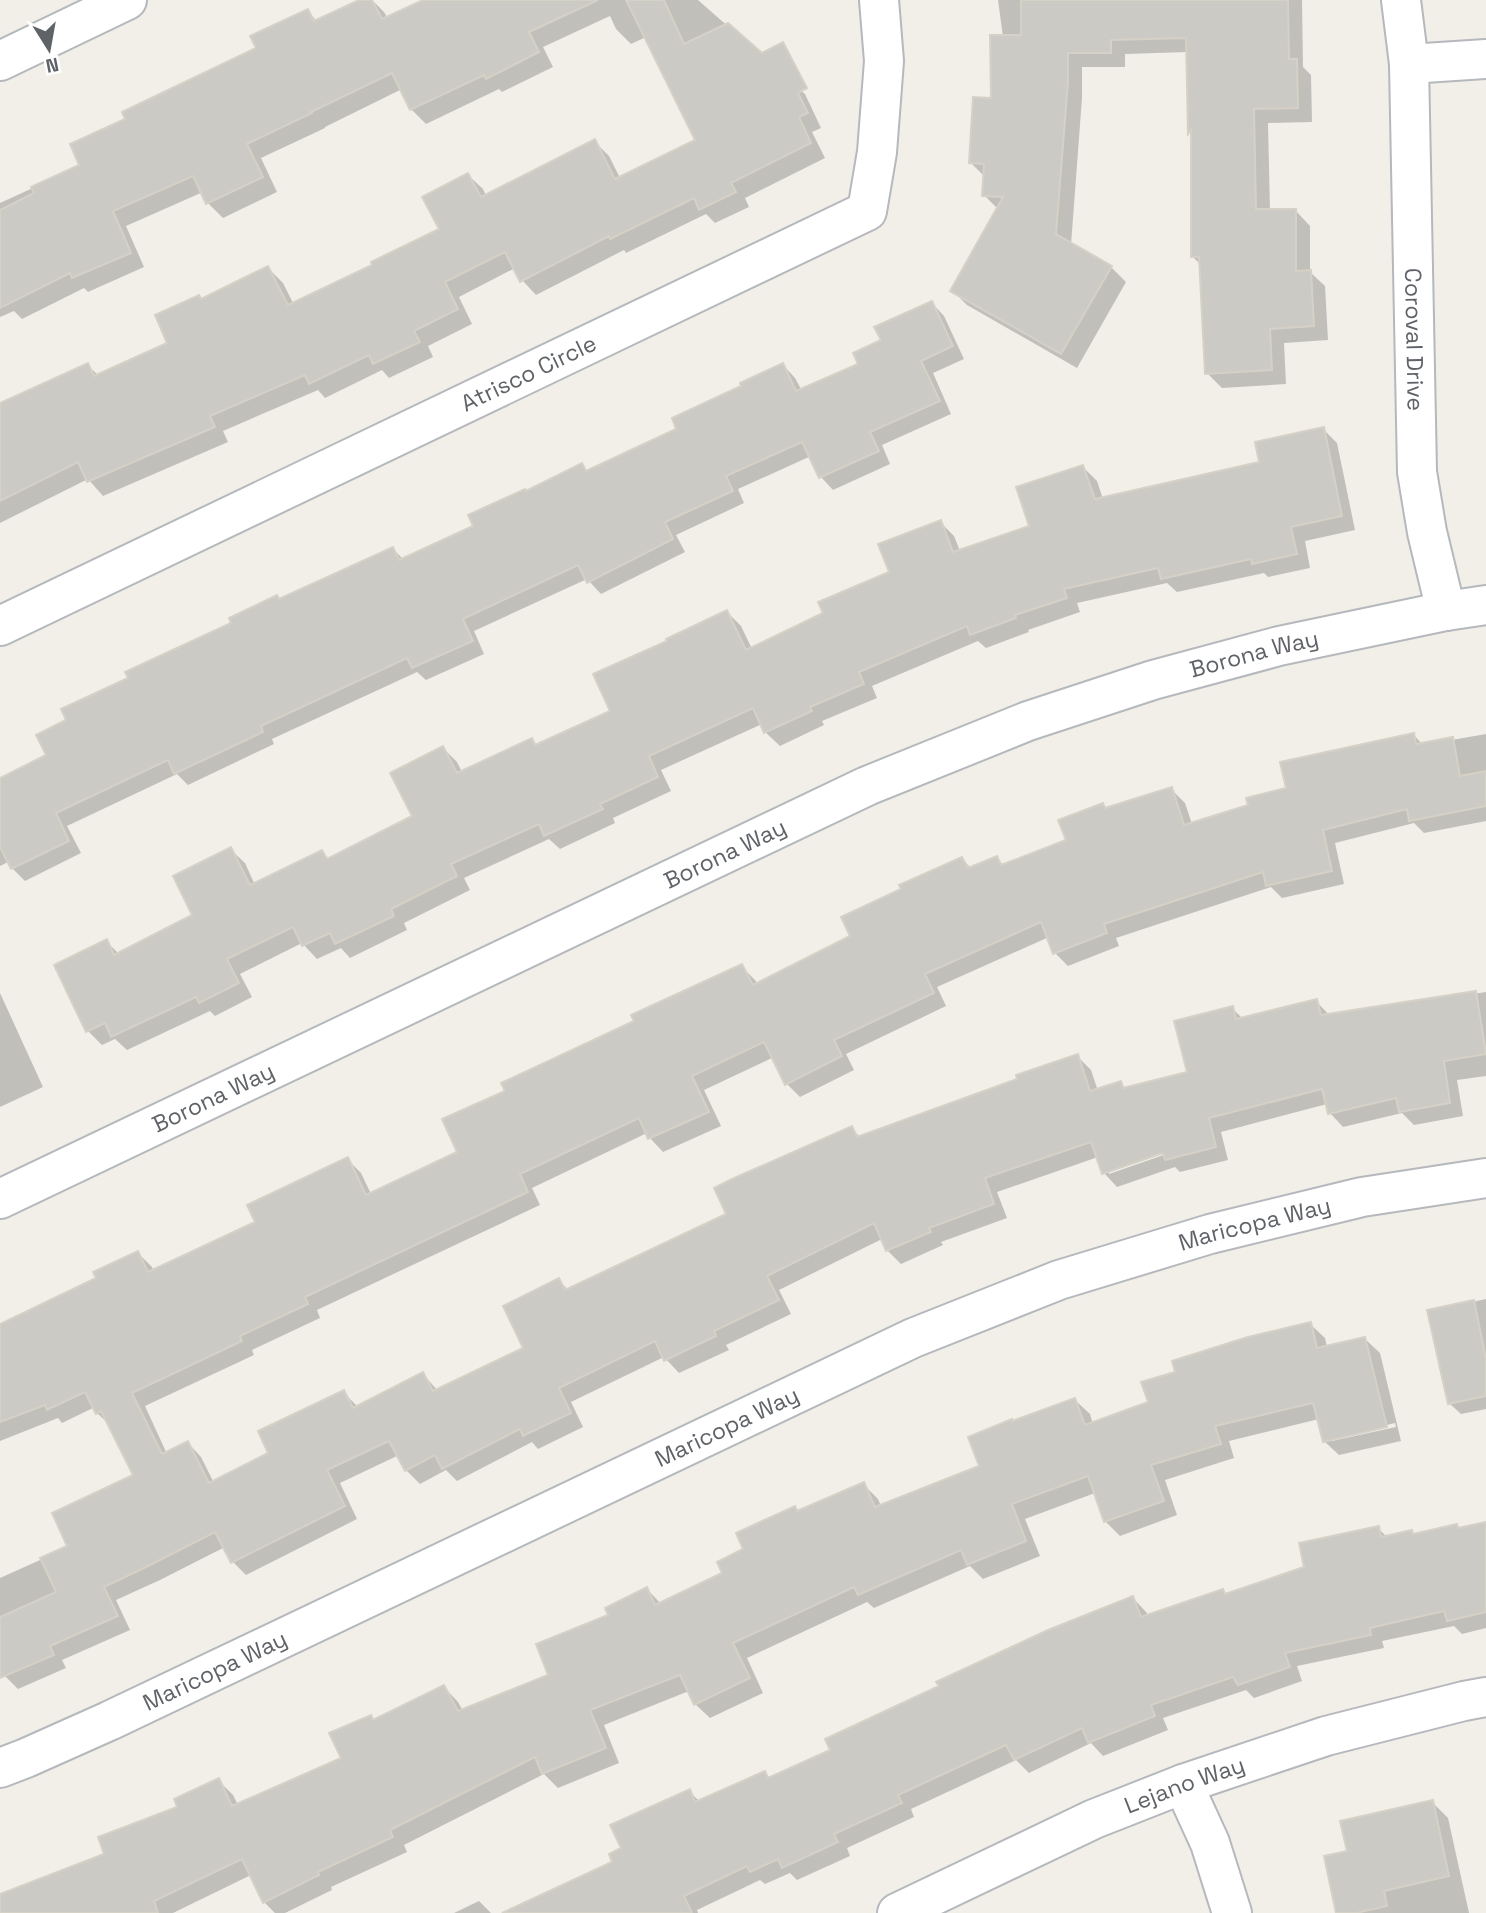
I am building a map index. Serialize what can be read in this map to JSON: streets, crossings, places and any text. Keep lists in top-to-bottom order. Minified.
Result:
{"streets":{"street":["Coroval Drive","Atrisco Circle","Borona Way","Maricopa Way","Lejano Way"]},"crossings":[["Coroval Drive","Borona Way"]],"north":"bottom"}
